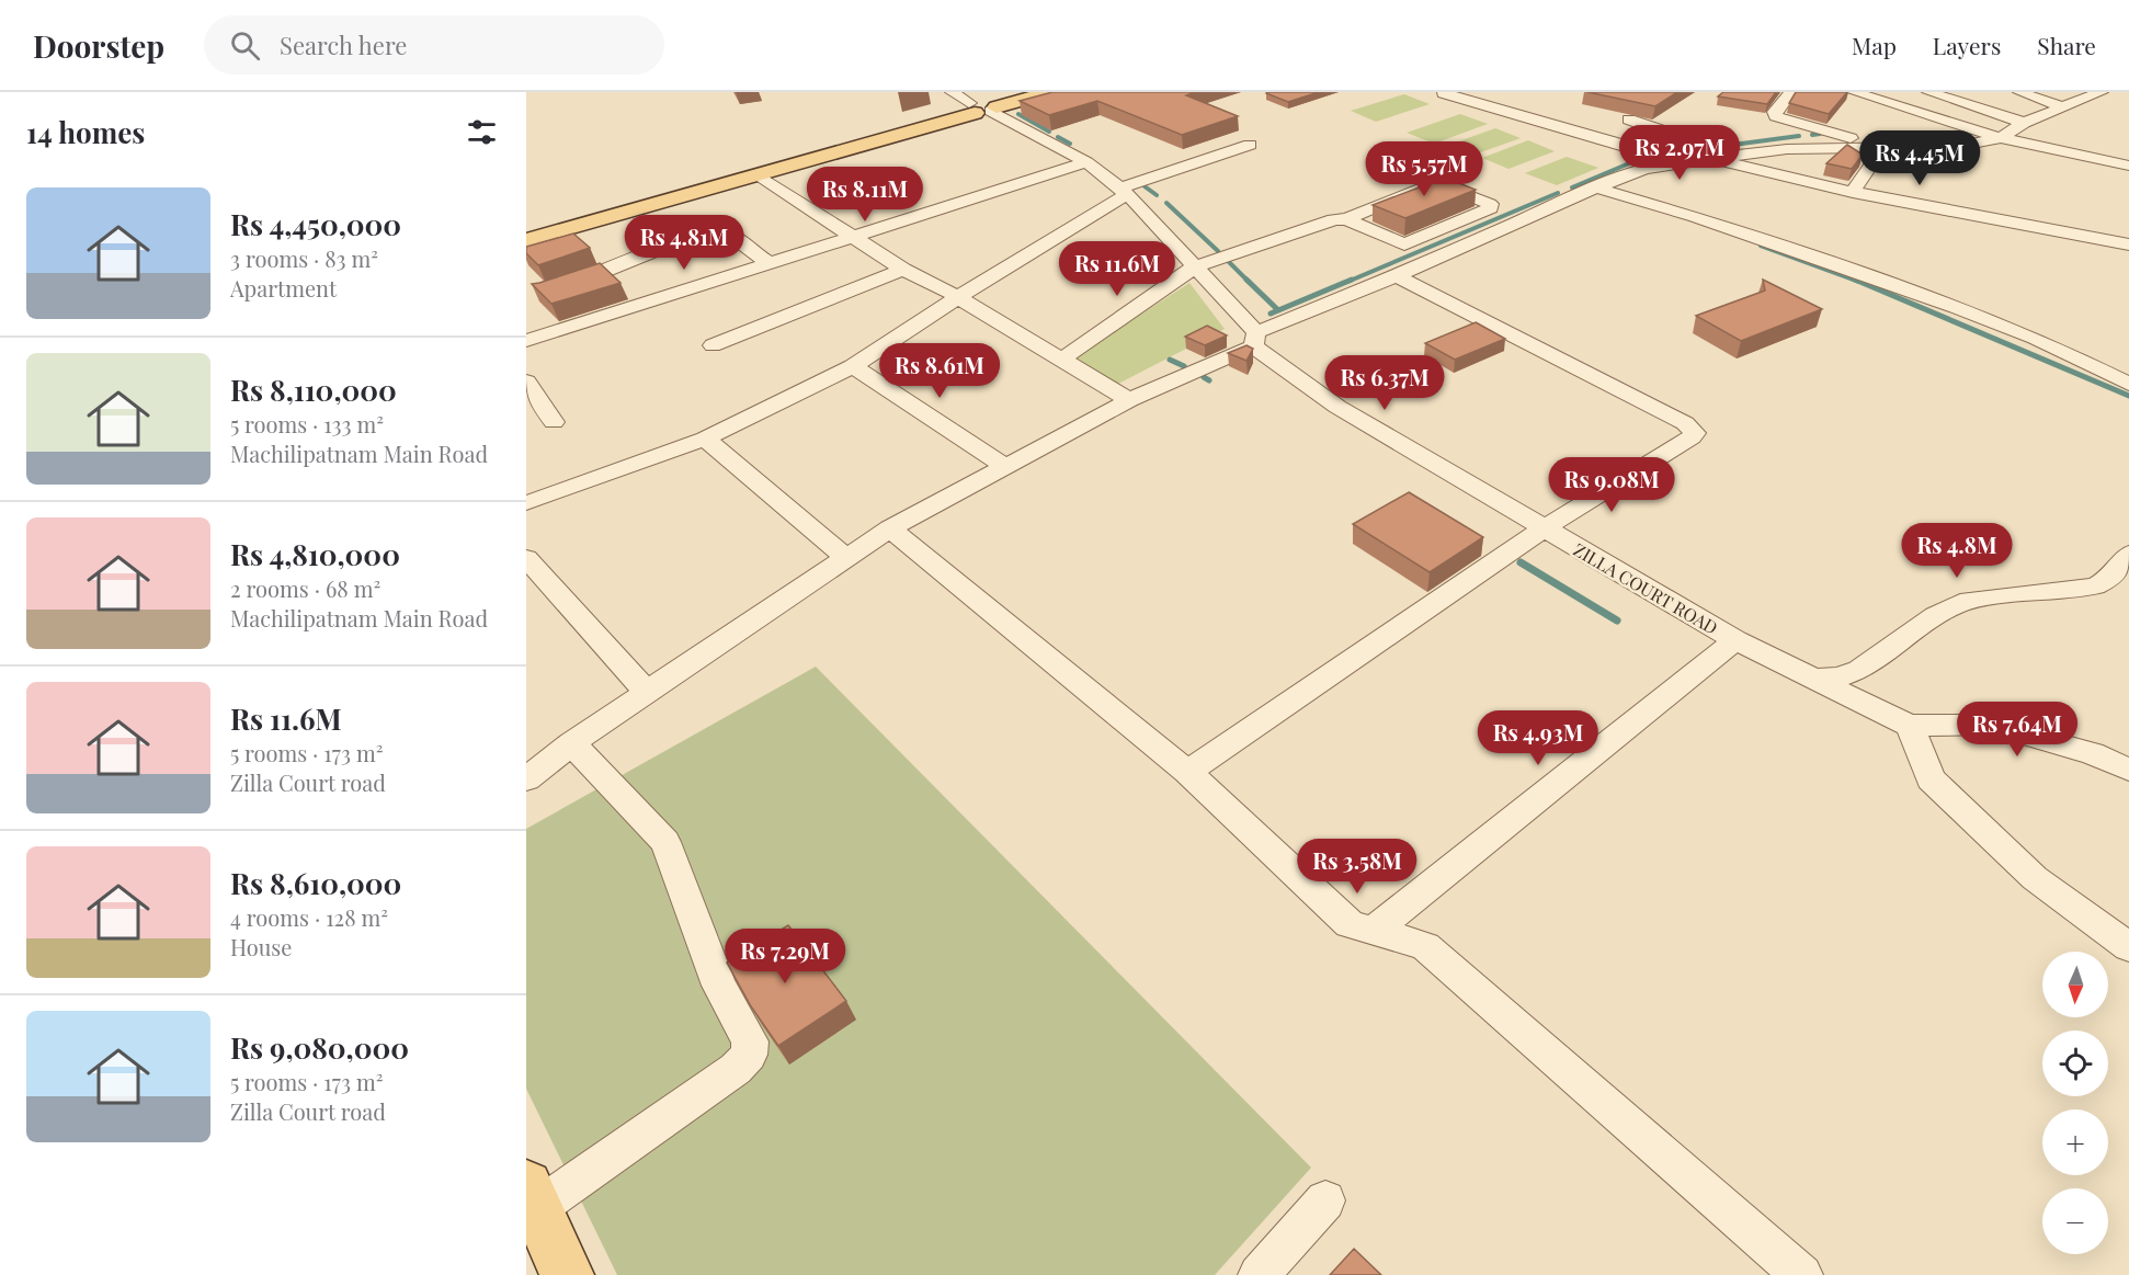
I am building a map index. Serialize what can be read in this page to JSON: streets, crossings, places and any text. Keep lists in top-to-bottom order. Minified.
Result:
{"streets":{"street":["ZILLA COURT ROAD"]},"north":"bottom","page":{"header":"Doorstep","search":"Search here","nav":["Map","Layers","Share"],"heading":"14 homes","price":["Rs 2.97M","Rs 4.45M","Rs 5.57M","Rs 8.11M","Rs 4.81M","Rs 11.6M","Rs 8.61M","Rs 6.37M","Rs 9.08M","Rs 4.8M","Rs 7.64M","Rs 4.93M","Rs 3.58M","Rs 7.29M"],"list":[{"name":"Rs 4,450,000","note":"3 rooms · 83 m² · Apartment"},{"name":"Rs 8,110,000","note":"5 rooms · 133 m² · Machilipatnam Main Road"},{"name":"Rs 4,810,000","note":"2 rooms · 68 m² · Machilipatnam Main Road"},{"name":"Rs 11.6M","note":"5 rooms · 173 m² · Zilla Court road"},{"name":"Rs 8,610,000","note":"4 rooms · 128 m² · House"},{"name":"Rs 9,080,000","note":"5 rooms · 173 m² · Zilla Court road"}],"map_buttons":["+","−"]}}
